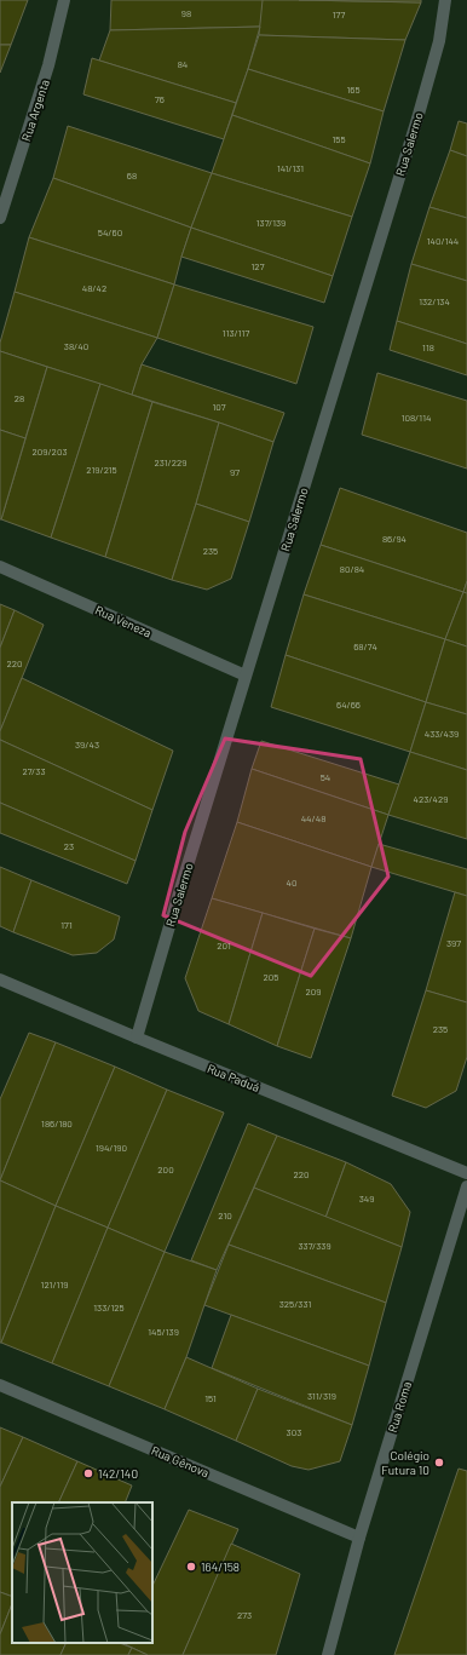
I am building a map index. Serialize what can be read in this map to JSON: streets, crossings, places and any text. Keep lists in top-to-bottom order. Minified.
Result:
{"streets":{"street":["Rua Argenta","Rua Salermo","Rua Veneza","Rua Paduá","Rua Roma","Rua Gênova"]},"crossings":[["Rua Salermo","Rua Veneza"],["Rua Salermo","Rua Paduá"],["Rua Roma","Rua Gênova"]],"places":["Colégio Futura 10","142/140","164/158"],"house_numbers":["98","177","84","165","76","155","141/131","68","137/139","54/60","140/144","127","48/42","132/134","113/117","38/40","118","28","107","108/114","209/203","231/229","219/215","97","86/94","235","80/84","68/74","220","64/66","433/439","39/43","27/33","54","423/429","44/48","23","40","171","397","201","205","209","235","186/180","194/190","200","220","349","210","337/339","121/119","325/331","133/125","145/139","311/319","151","303","273"]}
